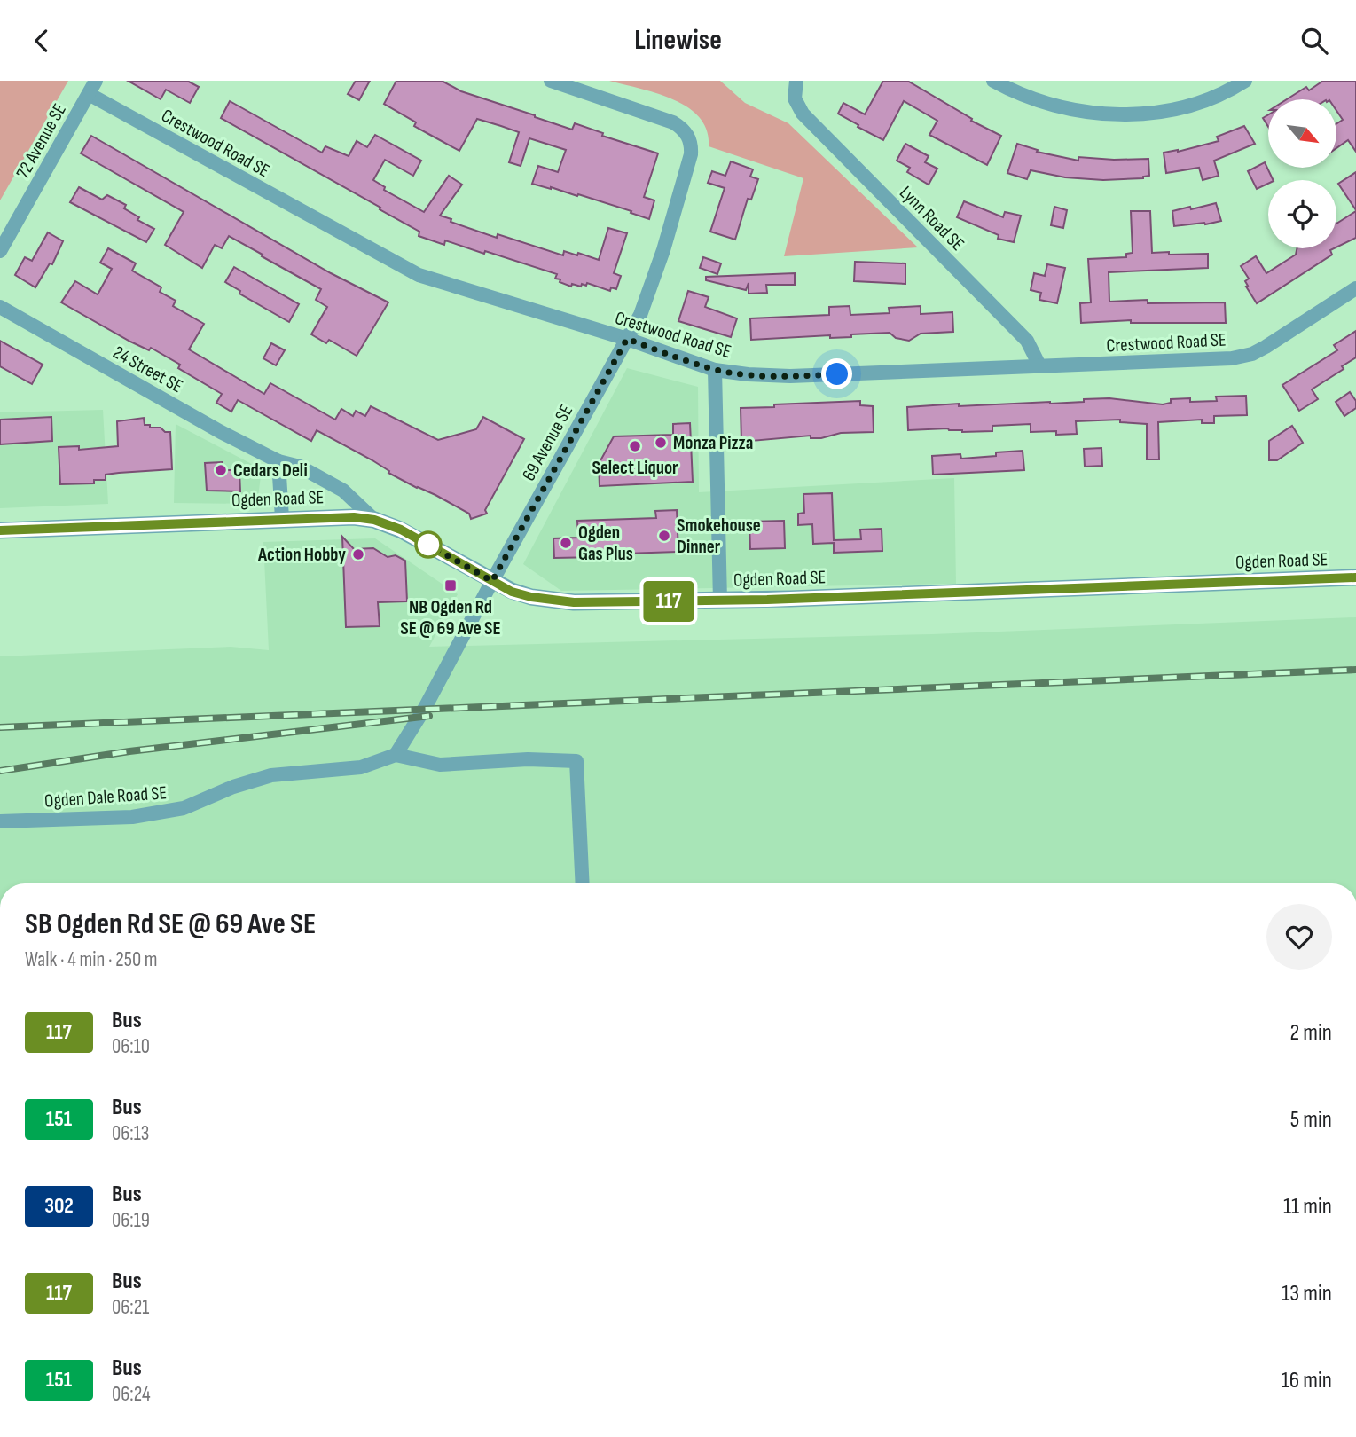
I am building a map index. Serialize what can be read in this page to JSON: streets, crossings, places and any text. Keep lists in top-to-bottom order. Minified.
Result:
{"streets":{"street":["72 Avenue SE","Crestwood Road SE","Lynn Road SE","24 Street SE","69 Avenue SE","Ogden Road SE","Ogden Dale Road SE"]},"crossings":[["72 Avenue SE","Crestwood Road SE"],["Crestwood Road SE","Lynn Road SE"],["Crestwood Road SE","69 Avenue SE"],["24 Street SE","Ogden Road SE"],["69 Avenue SE","Ogden Road SE"],["69 Avenue SE","Ogden Dale Road SE"]],"places":{"other":["Monza Pizza","Select Liquor","Cedars Deli","Smokehouse Dinner","Ogden Gas Plus","Action Hobby"],"transit":["NB Ogden Rd SE @ 69 Ave SE"]},"lines":["bus line 117"],"north":"bottom right","page":{"header":"Linewise","on_map":"117","heading":["SB Ogden Rd SE @ 69 Ave SE","Walk · 4 min · 250 m"],"list":[{"mark":"117","name":"Bus","note":"06:10","value":"2 min"},{"mark":"151","name":"Bus","note":"06:13","value":"5 min"},{"mark":"302","name":"Bus","note":"06:19","value":"11 min"},{"mark":"117","name":"Bus","note":"06:21","value":"13 min"},{"mark":"151","name":"Bus","note":"06:24","value":"16 min"}]}}
